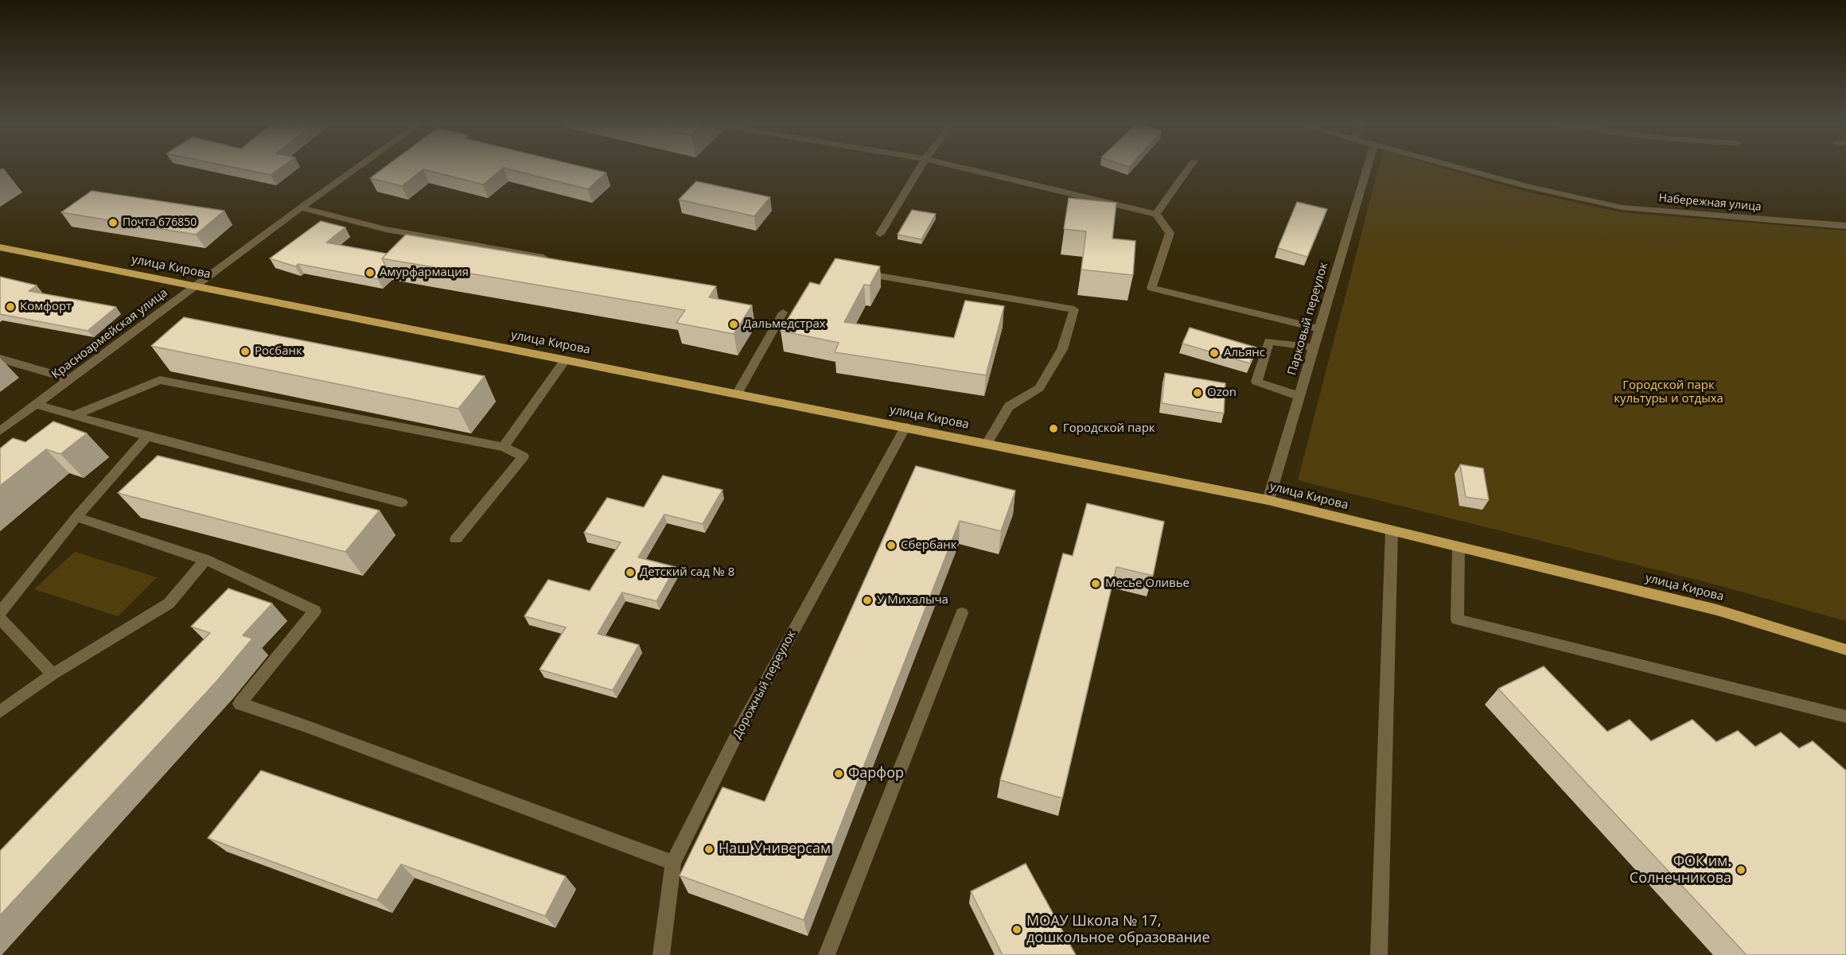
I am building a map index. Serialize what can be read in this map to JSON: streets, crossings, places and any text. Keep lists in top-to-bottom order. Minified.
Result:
{"streets":{"main road":["улица Кирова"],"street":["Набережная улица","Парковый переулок","Красноармейская улица","Дорожный переулок"]},"crossings":[["улица Кирова","Парковый переулок"],["улица Кирова","Красноармейская улица"],["улица Кирова","Дорожный переулок"]],"parks":["Городской парк культуры и отдыха"],"places":["Почта 676850","Амурфармация","Комфорт","Дальмедстрах","Росбанк","Альянс","Ozon","Городской парк","Сбербанк","Детский сад № 8","Месье Оливье","У Михалыча","Фарфор","Наш Универсам","ФОК им. Солнечникова","МОАУ Школа № 17, дошкольное образование"]}
